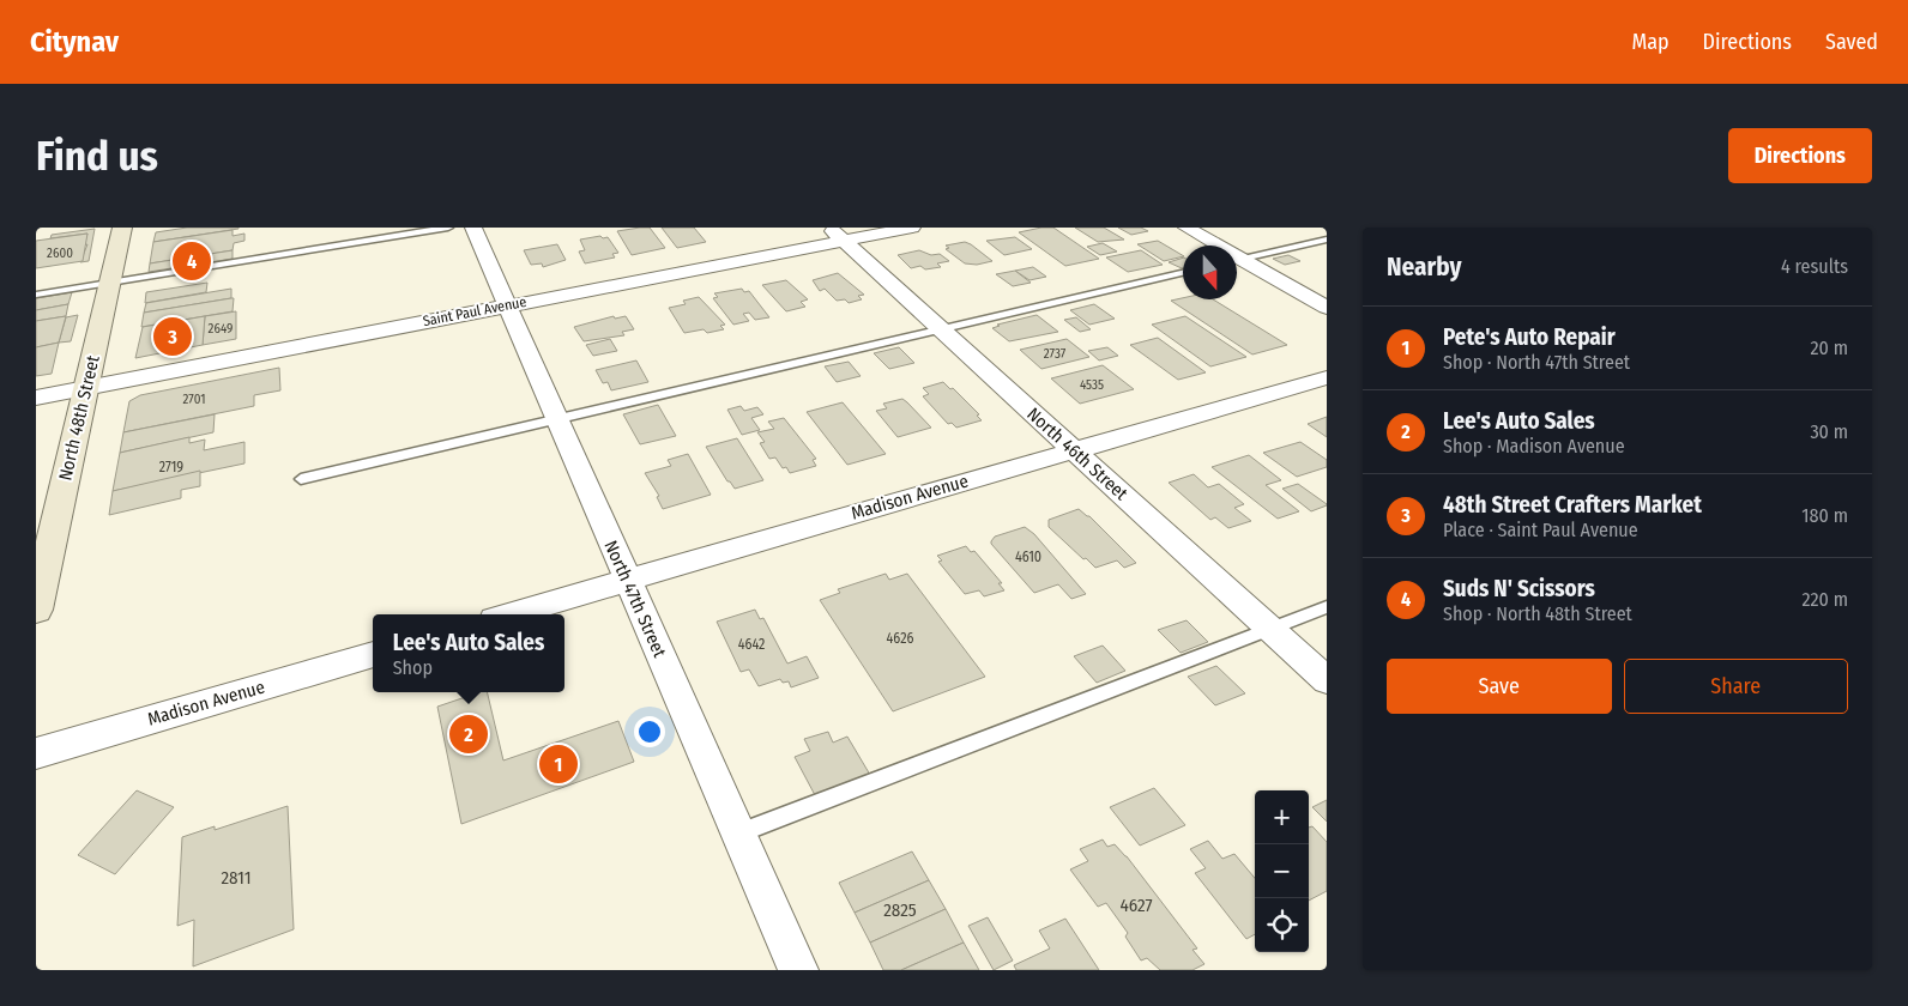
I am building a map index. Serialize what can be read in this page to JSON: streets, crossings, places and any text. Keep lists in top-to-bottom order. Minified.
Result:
{"streets":{"main road":["North 48th Street"],"street":["Saint Paul Avenue","North 46th Street","Madison Avenue","North 47th Street"]},"crossings":[["Saint Paul Avenue","North 48th Street"],["Saint Paul Avenue","North 46th Street"],["Saint Paul Avenue","North 47th Street"],["North 46th Street","Madison Avenue"],["Madison Avenue","North 47th Street"]],"house_numbers":["2600","2649","2737","4535","2701","2719","4610","4626","4642","2811","4627","2825"],"north":"bottom","page":{"header":"Citynav","nav":["Map","Directions","Saved"],"buttons":["Directions",["Save","Share"]],"title":"Find us","heading":["Nearby","4 results"],"pins":["4","3","2","1"],"list":[{"mark":"1","name":"Pete's Auto Repair","note":"Shop · North 47th Street","value":"20 m"},{"mark":"2","name":"Lee's Auto Sales","note":"Shop · Madison Avenue","value":"30 m"},{"mark":"3","name":"48th Street Crafters Market","note":"Place · Saint Paul Avenue","value":"180 m"},{"mark":"4","name":"Suds N' Scissors","note":"Shop · North 48th Street","value":"220 m"}],"popup":["Lee's Auto Sales","Shop"],"map_buttons":["+","−"]}}
